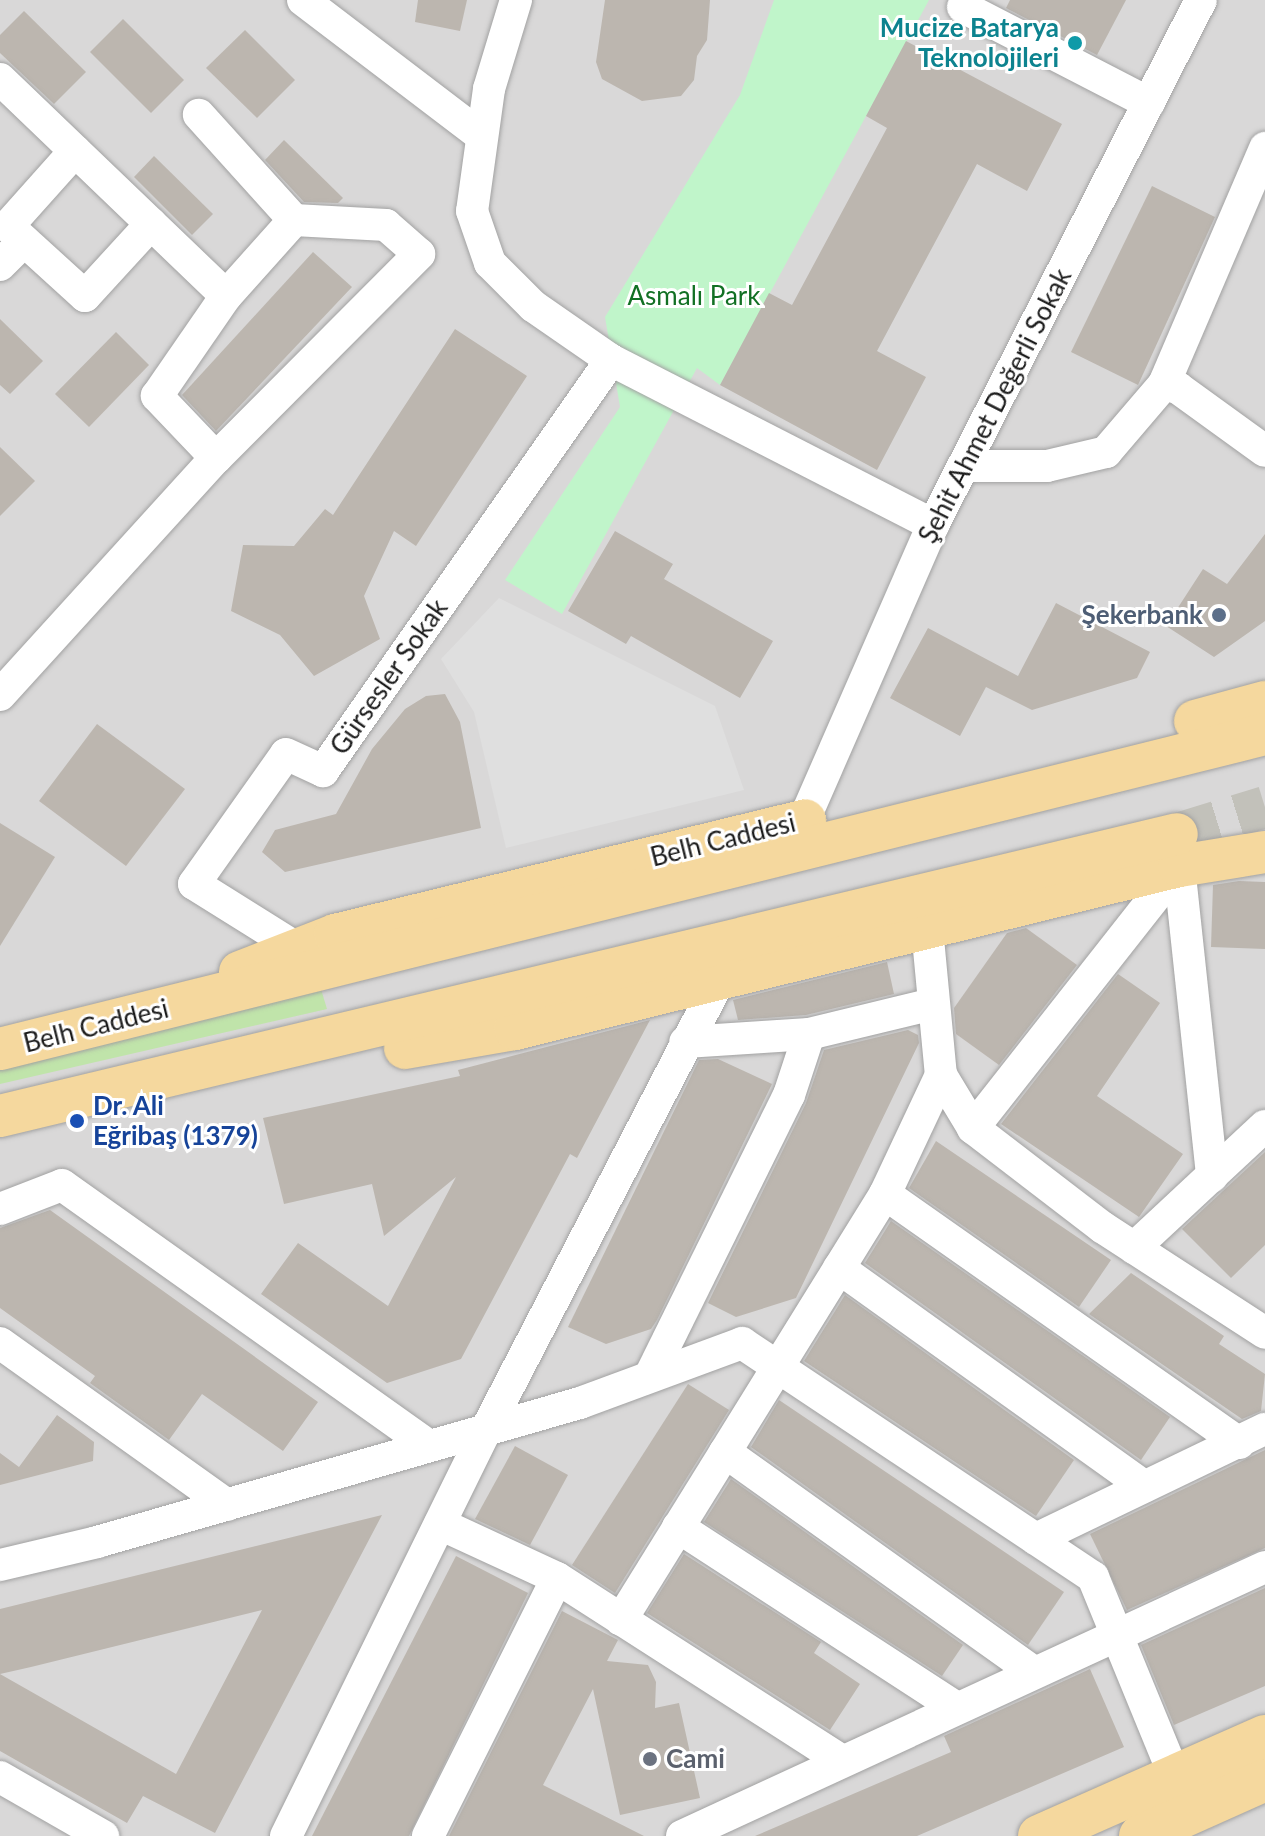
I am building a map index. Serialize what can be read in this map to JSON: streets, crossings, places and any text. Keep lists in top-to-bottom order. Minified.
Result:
{"streets":{"main road":["Belh Caddesi"],"street":["Şehit Ahmet Değerli Sokak","Gürsesler Sokak"]},"crossings":[["Şehit Ahmet Değerli Sokak","Belh Caddesi"],["Gürsesler Sokak","Belh Caddesi"]],"parks":["Asmalı Park"],"places":["Mucize Batarya Teknolojileri","Şekerbank","Dr. Ali Eğribaş (1379)","Cami"]}
